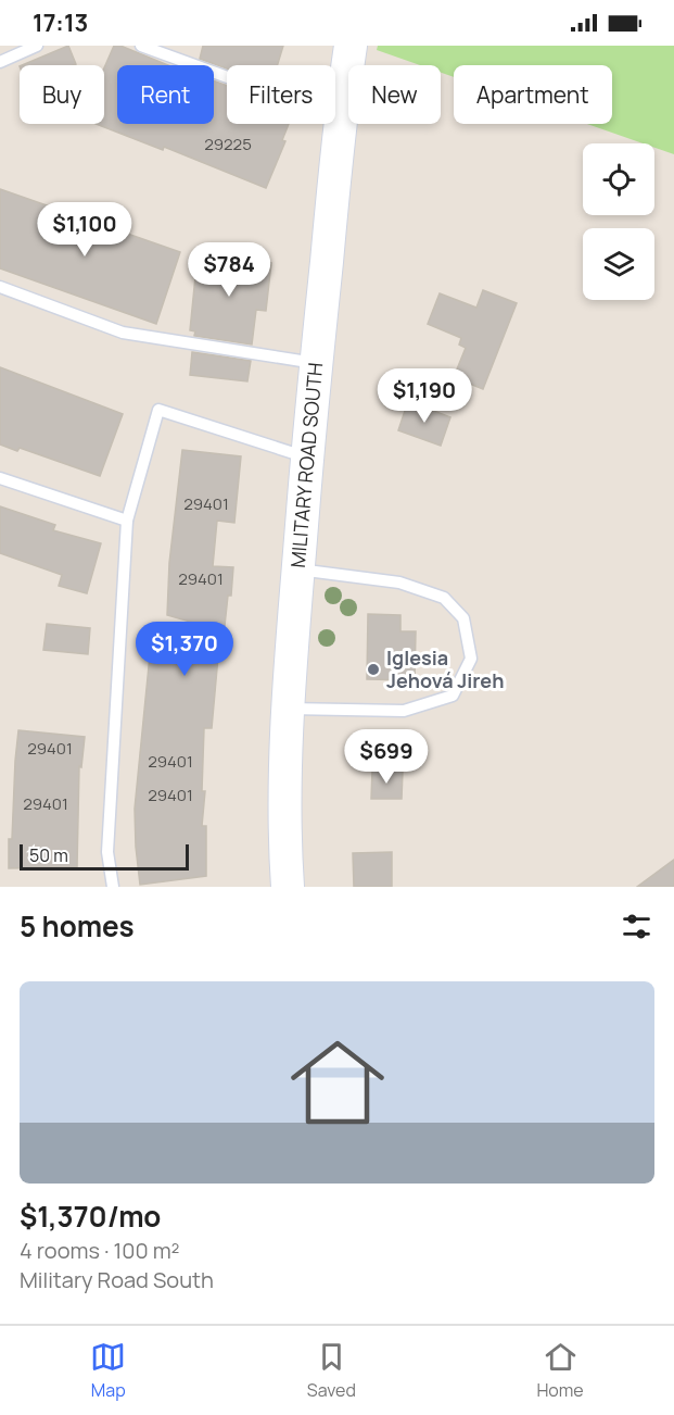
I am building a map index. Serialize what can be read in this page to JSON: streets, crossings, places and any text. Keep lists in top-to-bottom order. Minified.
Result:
{"streets":{"main road":["MILITARY ROAD SOUTH"]},"places":["Iglesia Jehová Jireh"],"house_numbers":["29225","29401","29401","29401","29401","29401","29401"],"scale_bar":"50 m","page":{"status":"17:13","chip":["Buy","Rent","Filters","New","Apartment"],"price":["$1,100","$784","$1,190","$1,370","$699"],"scale":"50 m","heading":"5 homes","list":[{"name":"$1,370/mo","note":"4 rooms · 100 m² · Military Road South"}],"tabs":["Map","Saved","Home"]}}
